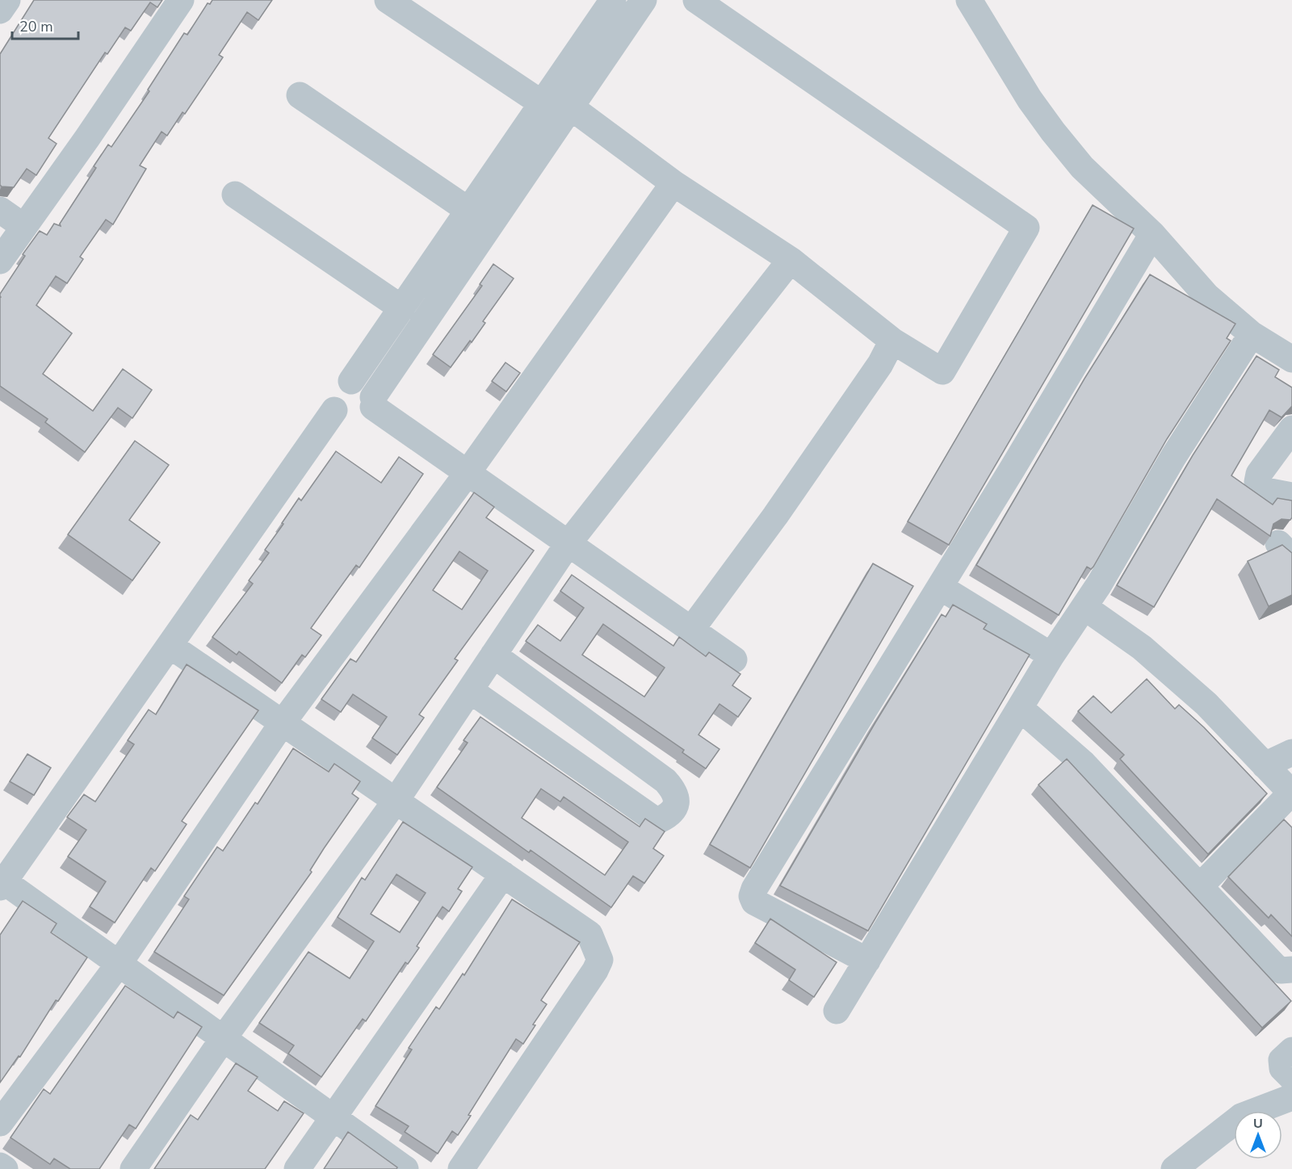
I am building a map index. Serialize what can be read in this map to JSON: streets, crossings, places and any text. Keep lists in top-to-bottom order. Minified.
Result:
{"scale_bar":"20 m","north":"top"}
